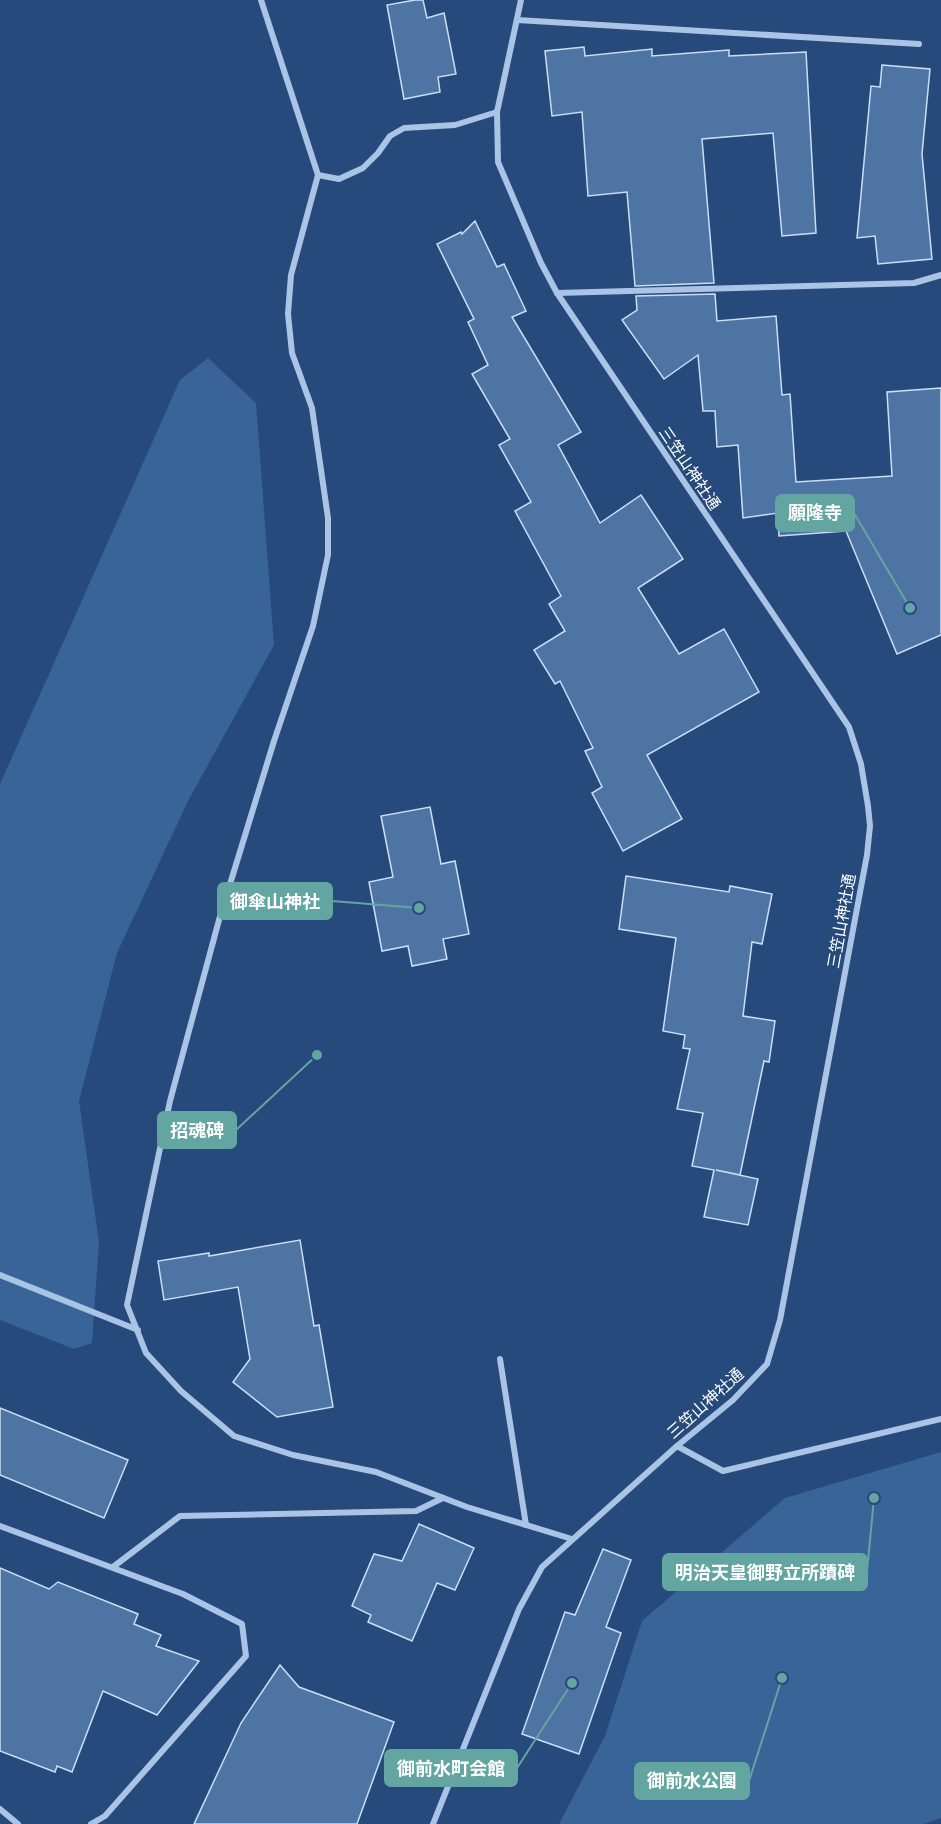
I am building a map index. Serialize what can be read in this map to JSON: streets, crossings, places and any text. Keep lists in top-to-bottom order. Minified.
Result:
{"streets":{"street":["三笠山神社通"]},"places":["願隆寺","御傘山神社","招魂碑","明治天皇御野立所蹟碑","御前水公園","御前水町会館"]}
